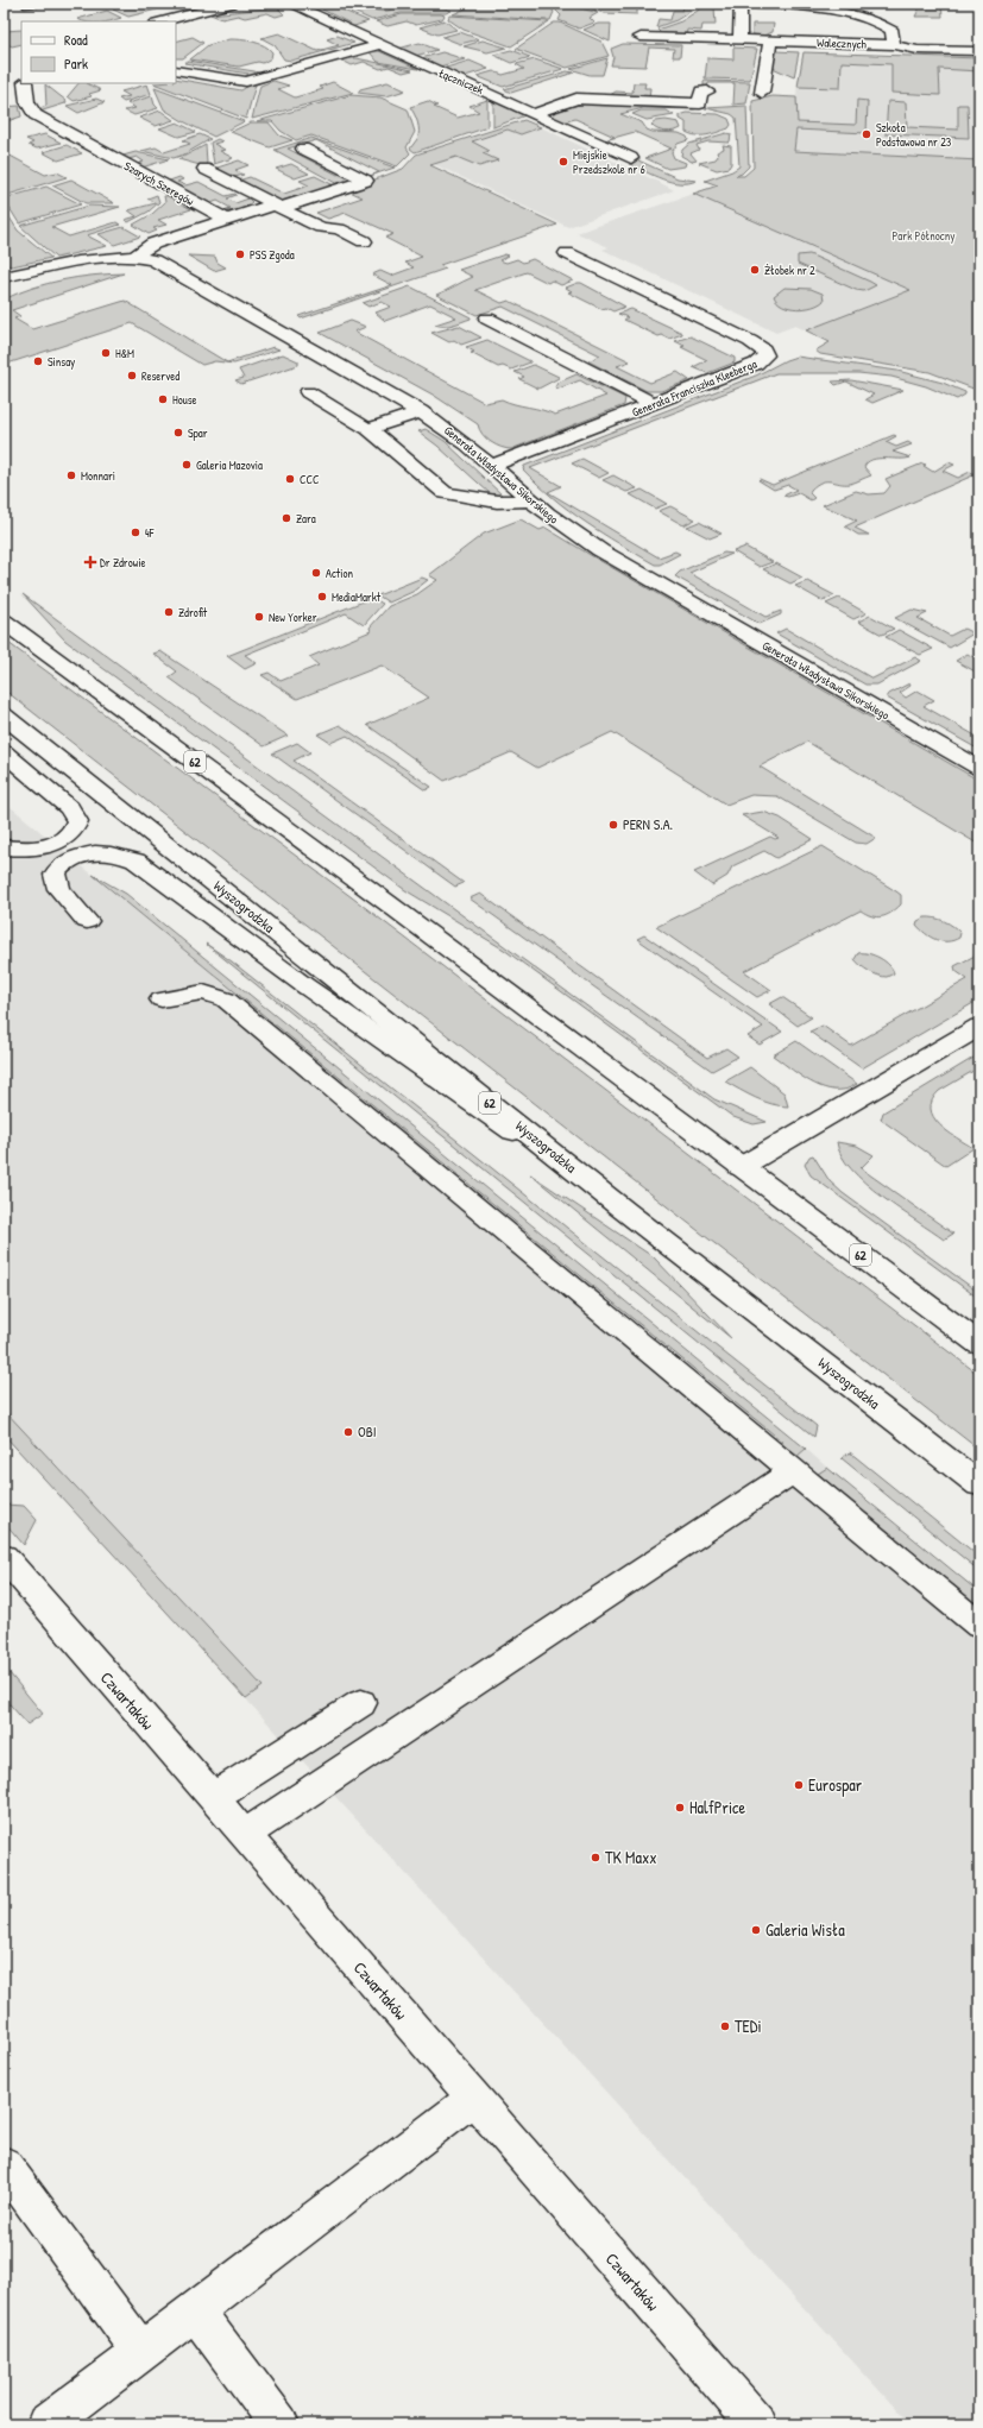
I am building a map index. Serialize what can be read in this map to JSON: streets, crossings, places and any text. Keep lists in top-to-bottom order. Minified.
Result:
{"streets":{"street":["Walecznych","Łączniczek","Szarych Szeregów","Generała Franciszka Kleeberga","Generała Władysława Sikorskiego","62","Wyszogrodzka","Czwartaków"]},"crossings":[["Generała Franciszka Kleeberga","Generała Władysława Sikorskiego"]],"parks":["Park Północny"],"places":{"other":["Szkoła Podstawowa nr 23","Miejskie Przedszkole nr 6","PSS Zgoda","Żłobek nr 2","H&M","Sinsay","Reserved","House","Spar","Galeria Mazovia","Monnari","CCC","Zara","4F","Action","MediaMarkt","Zdrofit","New Yorker","PERN S.A.","OBI","Eurospar","HalfPrice","TK Maxx","Galeria Wisła","TEDi"],"health":["Dr Zdrowie"]},"legend":["Road","Park"]}
